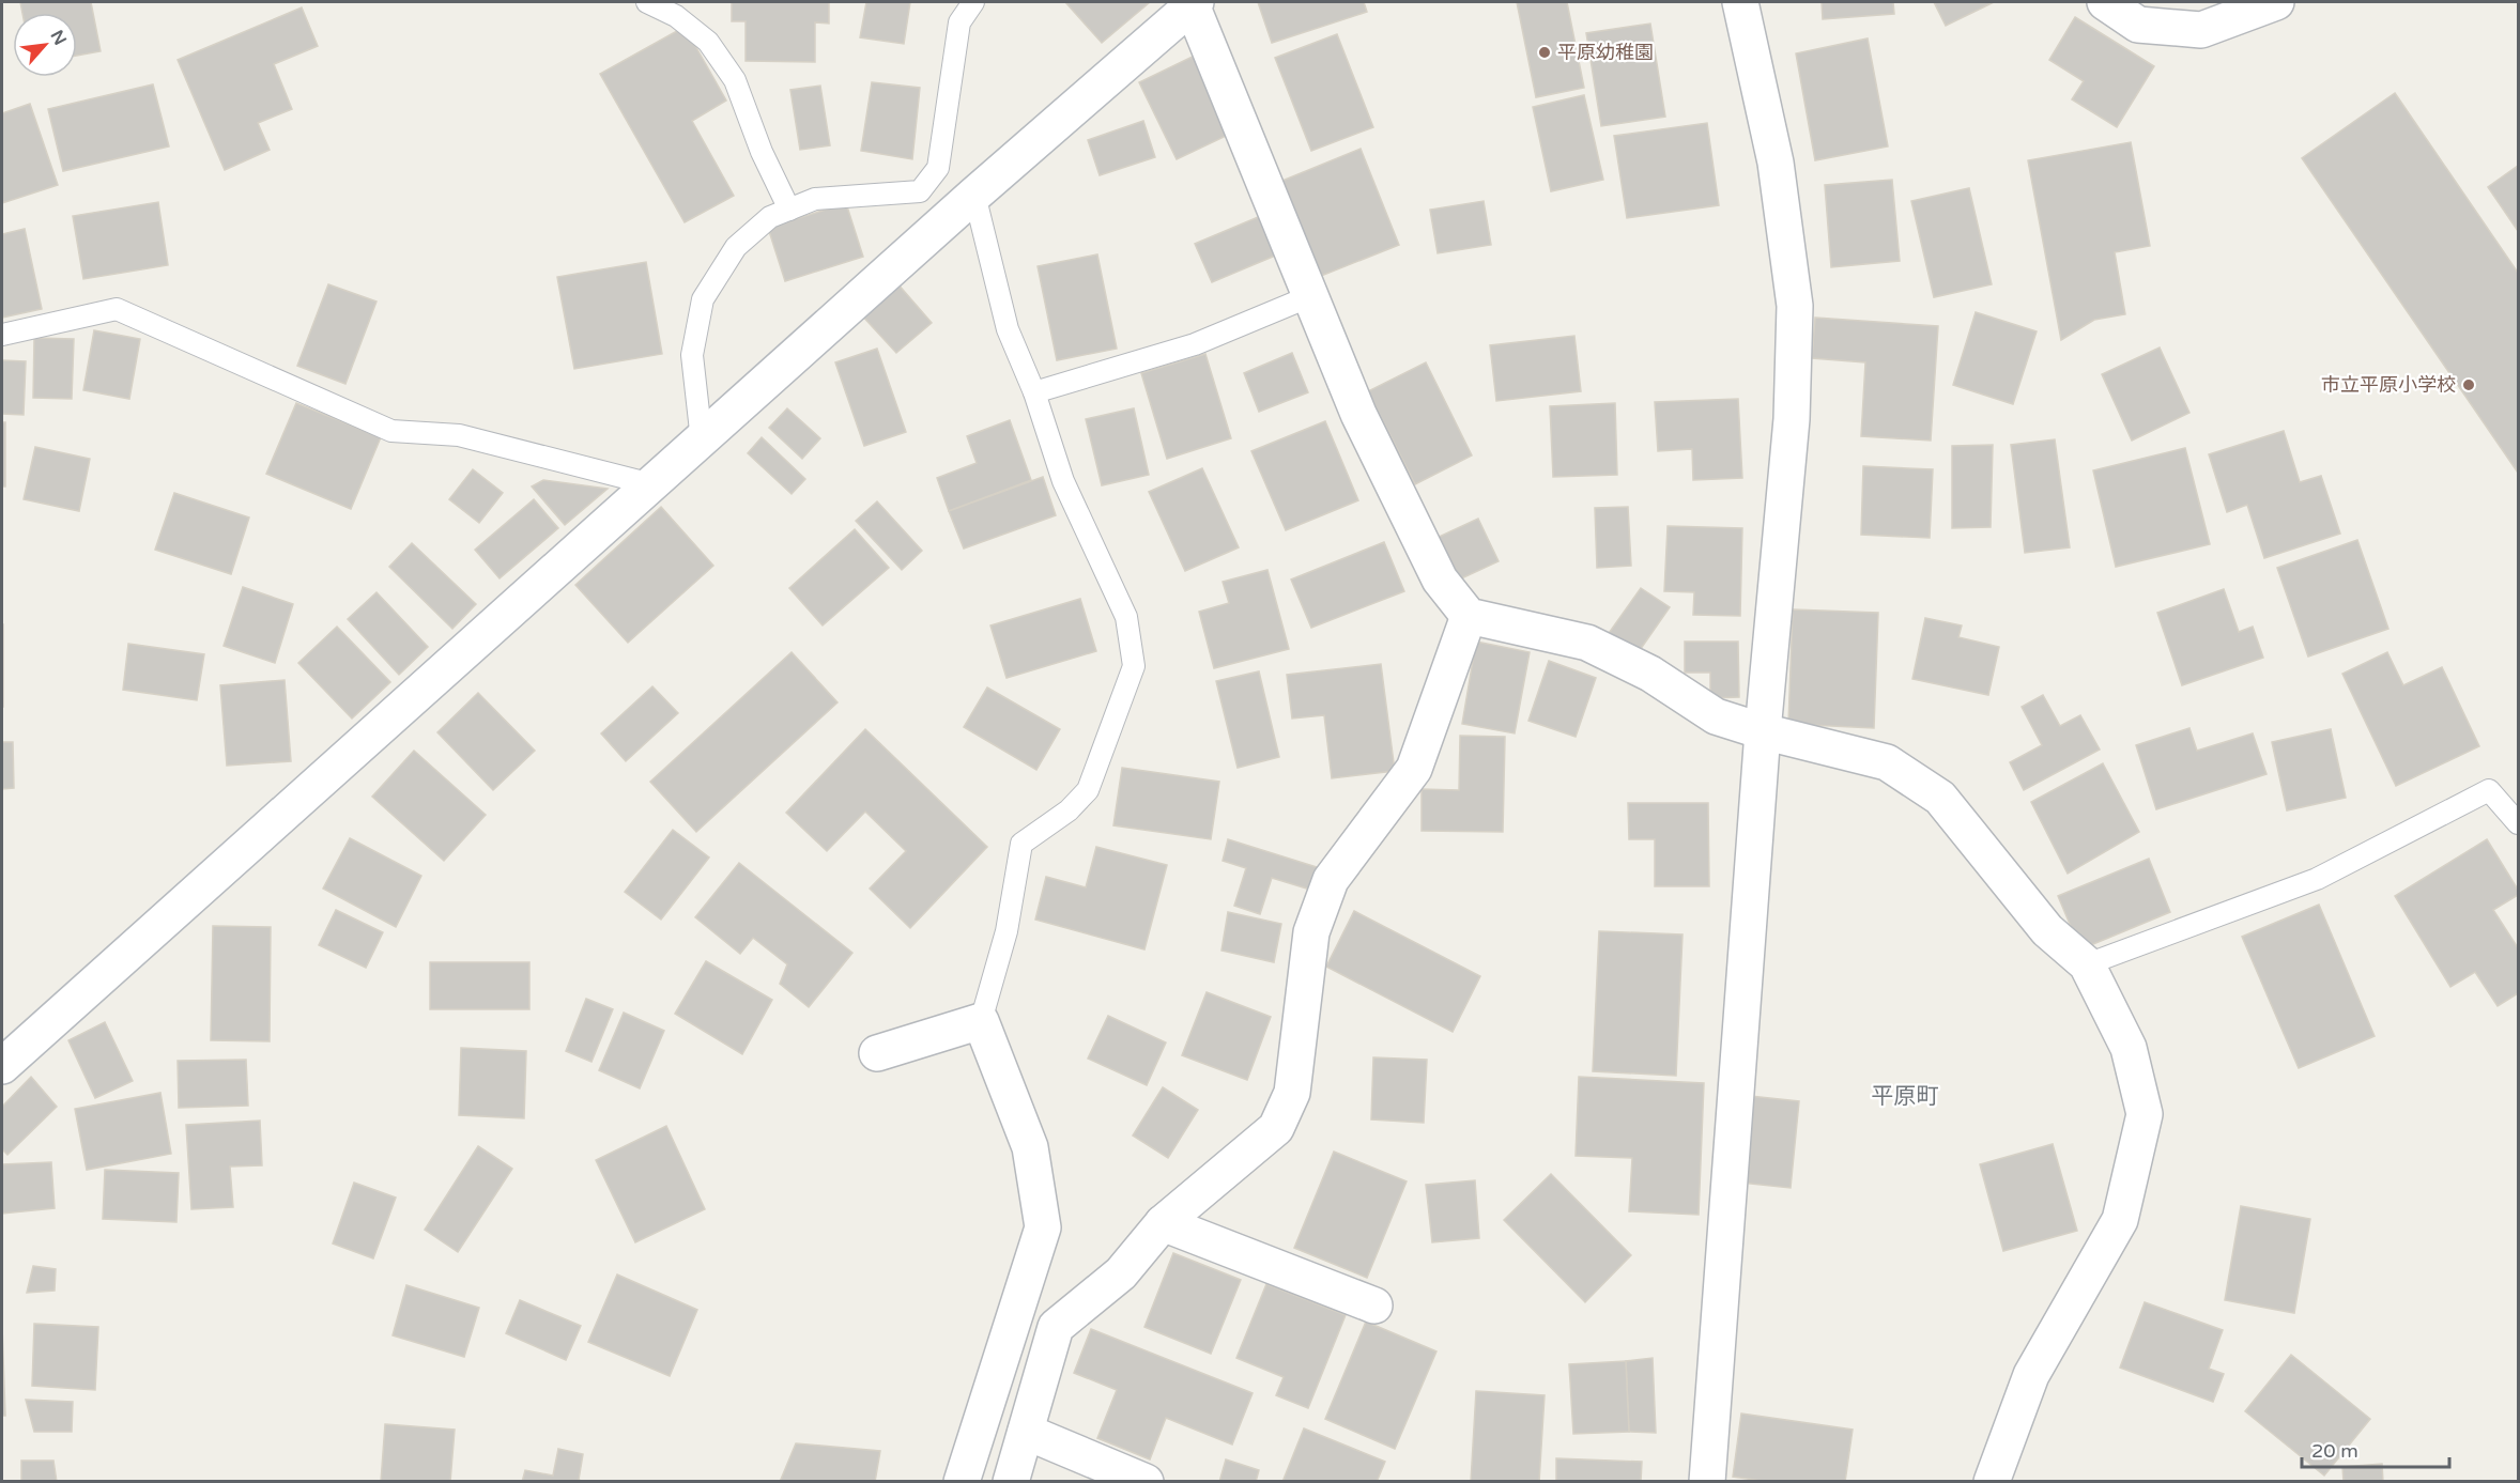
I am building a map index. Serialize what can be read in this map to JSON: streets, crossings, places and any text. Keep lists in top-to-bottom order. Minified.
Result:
{"districts":["平原町"],"places":["平原幼稚園","市立平原小学校"],"scale_bar":"20 m","north":"top right"}
